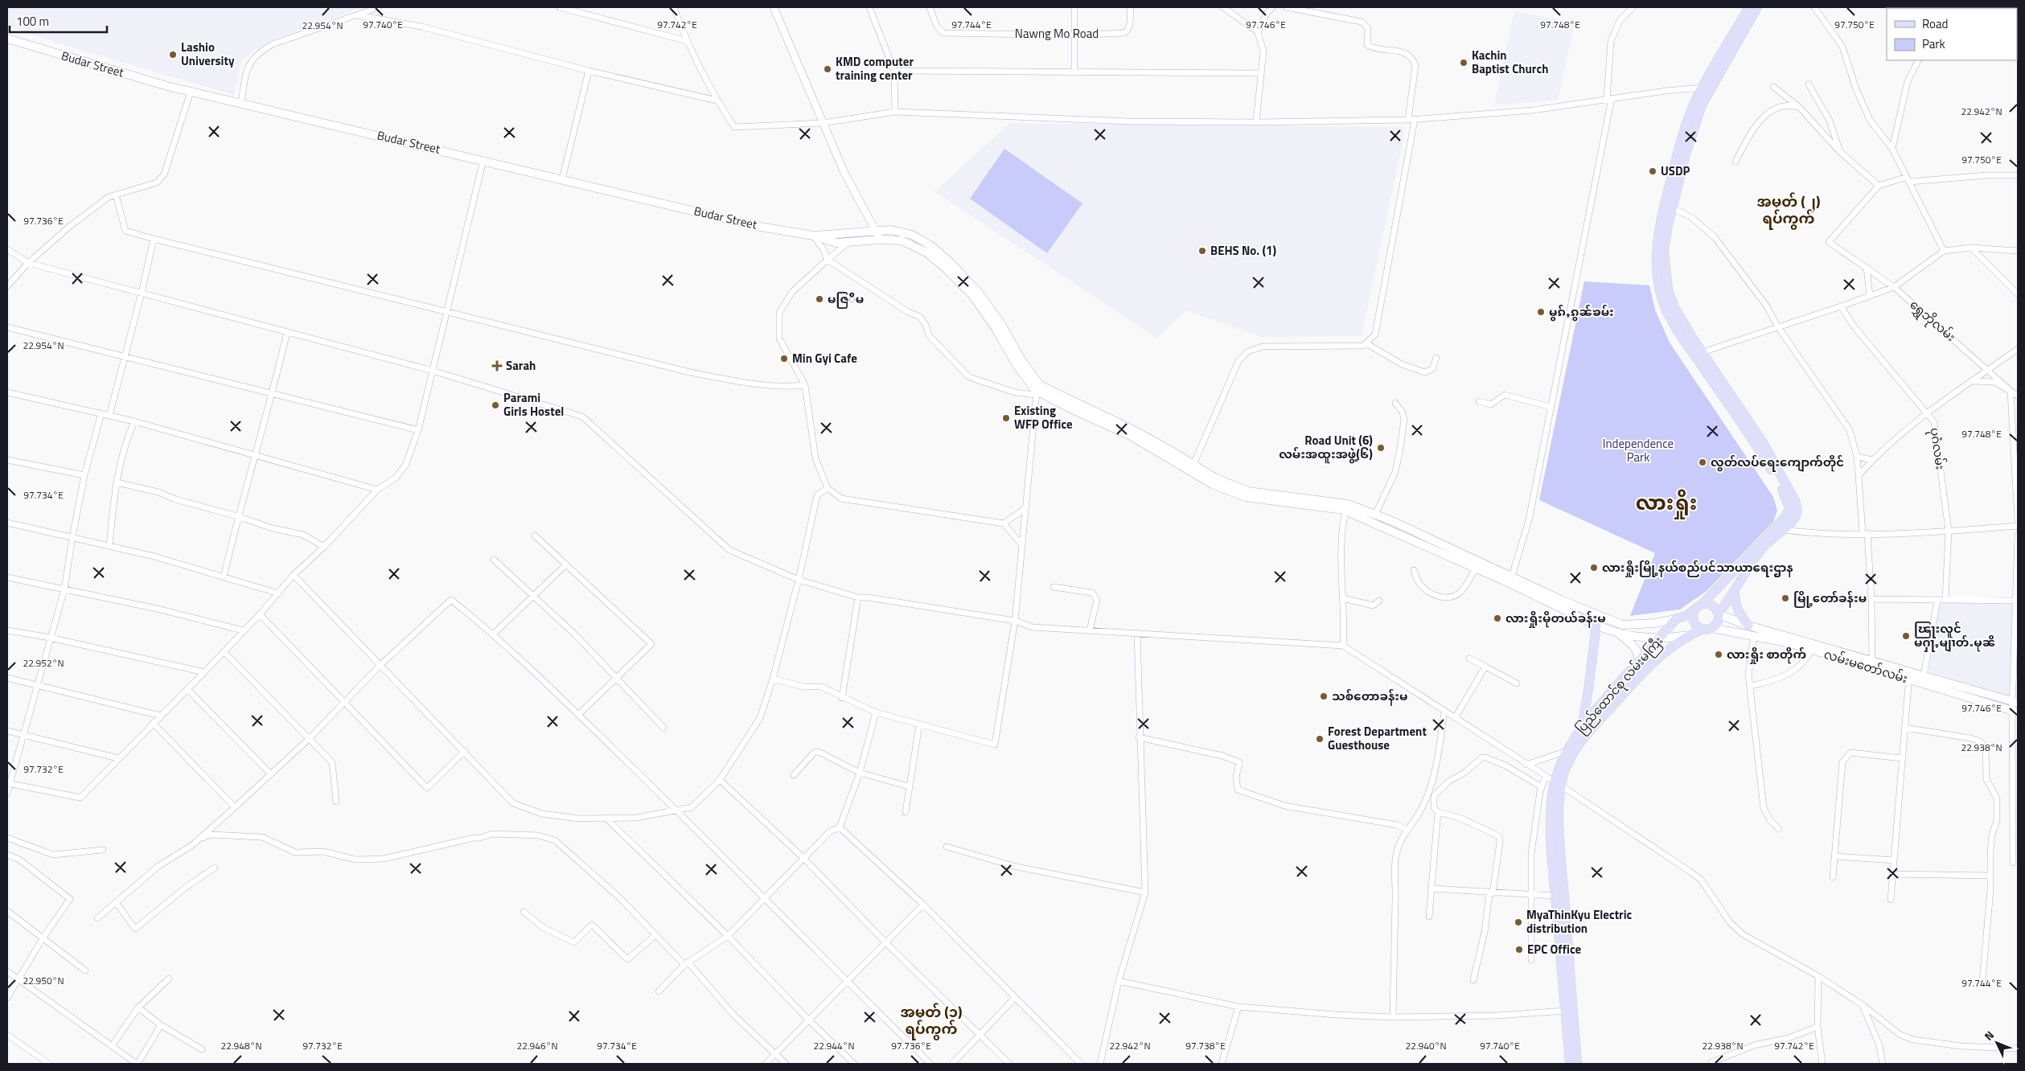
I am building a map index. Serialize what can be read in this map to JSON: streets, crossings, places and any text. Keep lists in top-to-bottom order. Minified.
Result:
{"streets":{"main road":["Budar Street","လမ်းမတော်လမ်း","ပြည်ထောင်စု လမ်းမကြီး"],"street":["Nawng Mo Road","ရွှေဘိုလမ်း","ပုဂံလမ်း"]},"crossings":[["လမ်းမတော်လမ်း","ပြည်ထောင်စု လမ်းမကြီး"]],"districts":["အမှတ် (၂) ရပ်ကွက်","လားရှိုး","အမှတ် (၁) ရပ်ကွက်"],"parks":["Independence Park"],"places":{"other":["Lashio University","Kachin Baptist Church","KMD computer training center","USDP","BEHS No. (1)","မဇြ်ိမ","မွၵ်ႇၵွၼ်ၶမ်း","Min Gyi Cafe","Parami Girls Hostel","Existing WFP Office","Road Unit (6) လမ်းအထူးအဖွဲ့(၆)","လွတ်လပ်ရေးကျောက်တိုင်","လားရှိုးမြို့နယ်စည်ပင်သာယာရေးဌာန","မြို့တော်ခန်းမ","လားရှိုးမိုတယ်ခန်းမ","ၽြႃးလူင် မႁႃႇမျၢတ်ႉမုၼိ","လားရှိုး စာတိုက်","သစ်တောခန်းမ","Forest Department Guesthouse","MyaThinKyu Electric distribution","EPC Office"],"health":["Sarah"]},"legend":["Road","Park"],"scale_bar":"100 m","north":"top left","coordinates":["97.740°E","97.742°E","97.744°E","97.746°E","97.748°E","97.750°E","22.954°N","22.942°N","97.736°E","97.734°E","22.952°N","22.938°N","97.732°E","22.950°N","22.948°N","22.946°N","22.944°N","22.940°N","97.738°E"]}
